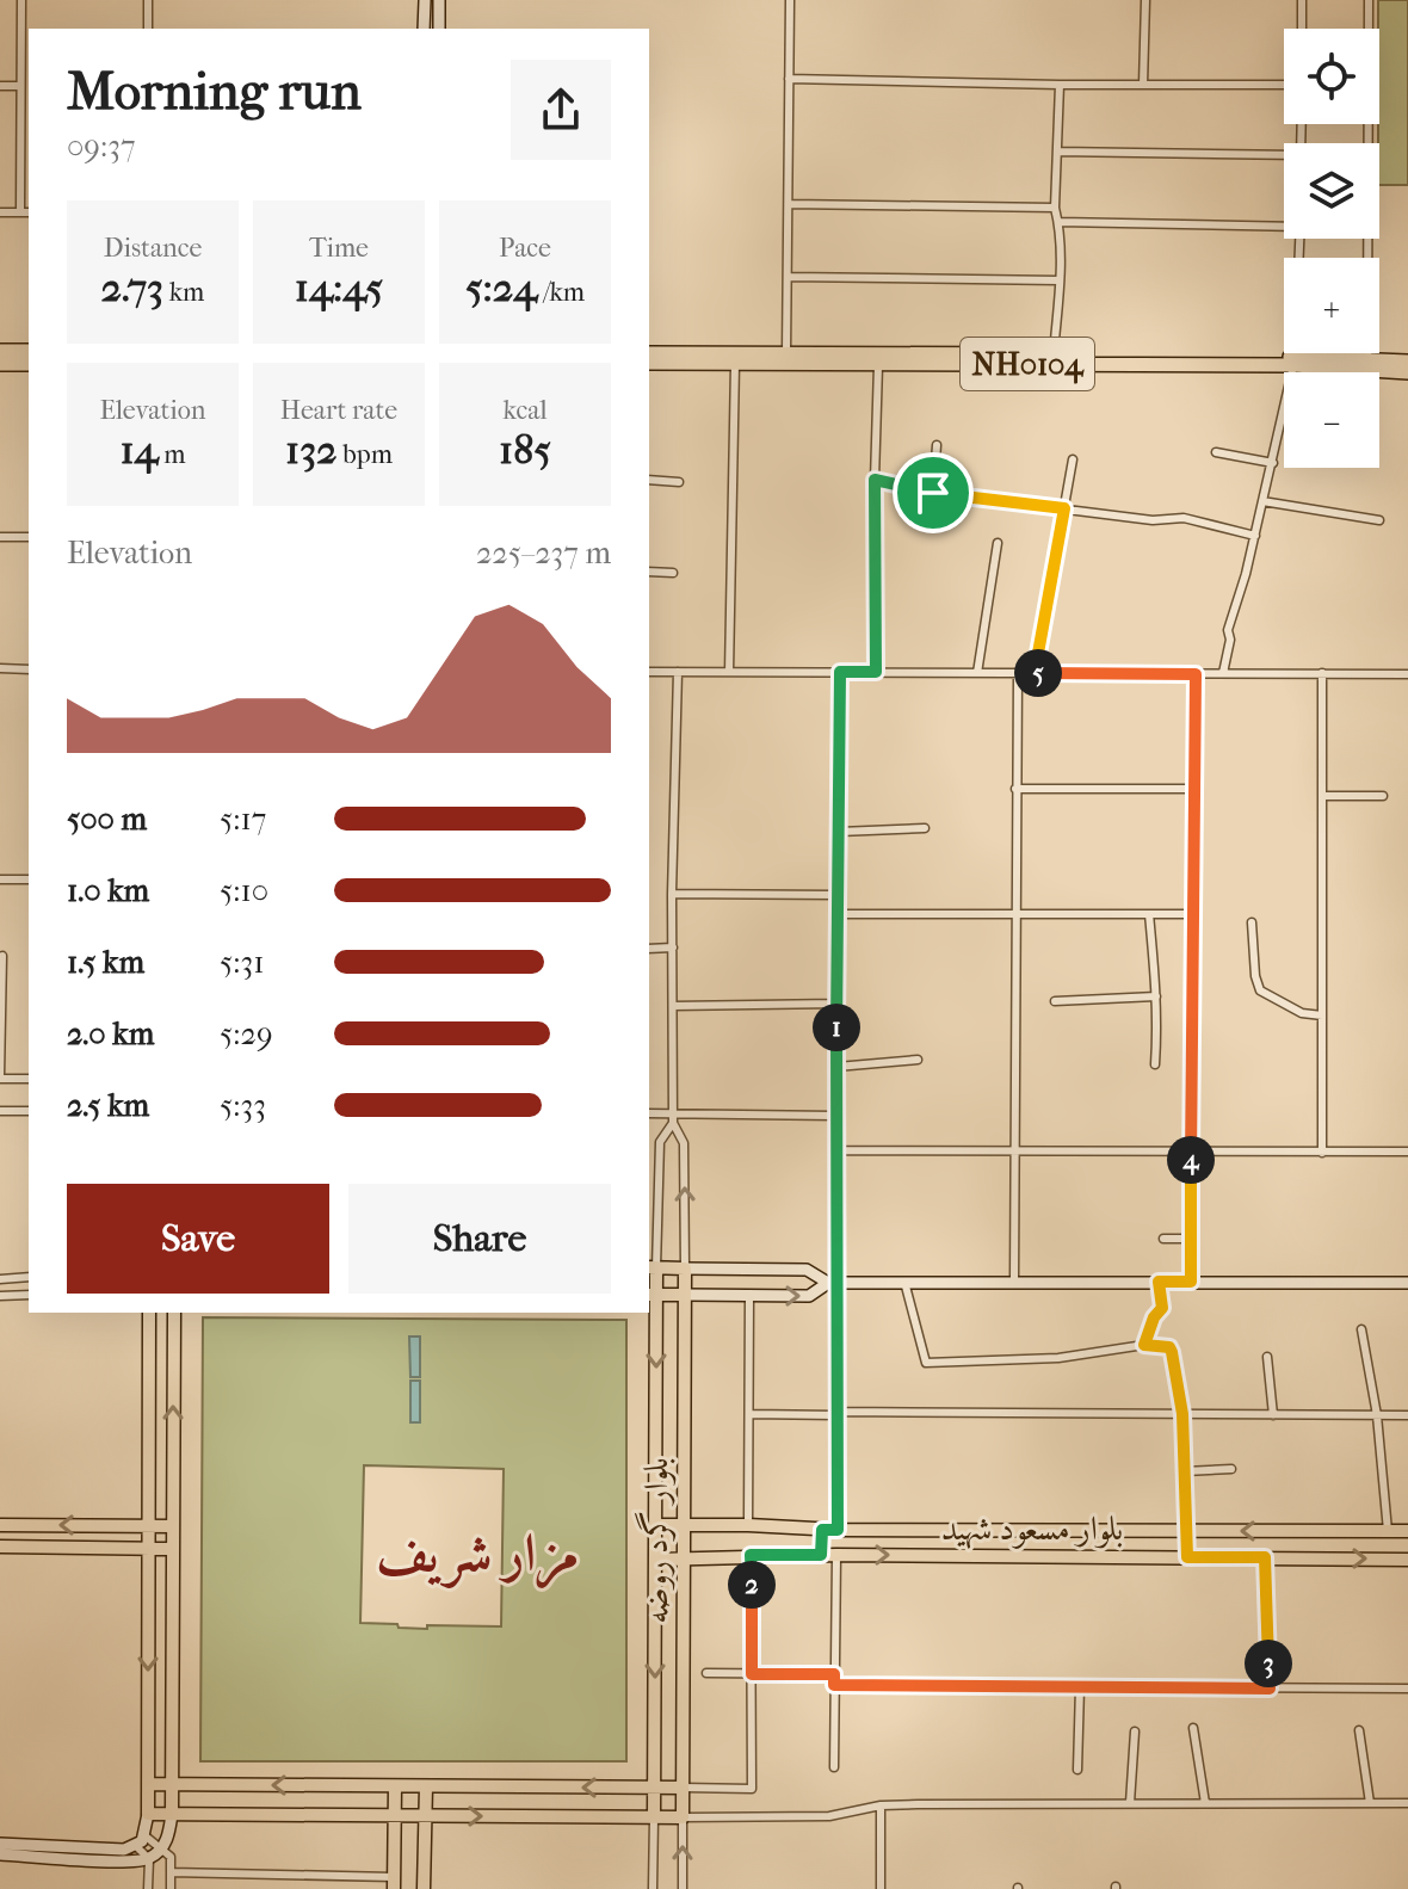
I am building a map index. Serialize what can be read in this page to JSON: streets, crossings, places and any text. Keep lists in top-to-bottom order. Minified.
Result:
{"streets":{"highway":["NH0104"],"main road":["بلوار مسعود شهید","بلوار گرد روضه"]},"crossings":[["بلوار مسعود شهید","بلوار گرد روضه"]],"districts":["مزار شريف"],"page":{"map_buttons":["+","−"],"heading":["Morning run","09:37"],"stats":[["Distance","2.73 km"],["Time","14:45"],["Pace","5:24 /km"],["Elevation","14 m"],["Heart rate","132 bpm"],["kcal","185"]],"chart":["Elevation","225–237 m"],"pins":["5","1","4","2","3"],"list":[{"name":"500 m","note":"5:17"},{"name":"1.0 km","note":"5:10"},{"name":"1.5 km","note":"5:31"},{"name":"2.0 km","note":"5:29"},{"name":"2.5 km","note":"5:33"}],"buttons":["Save","Share"]}}
